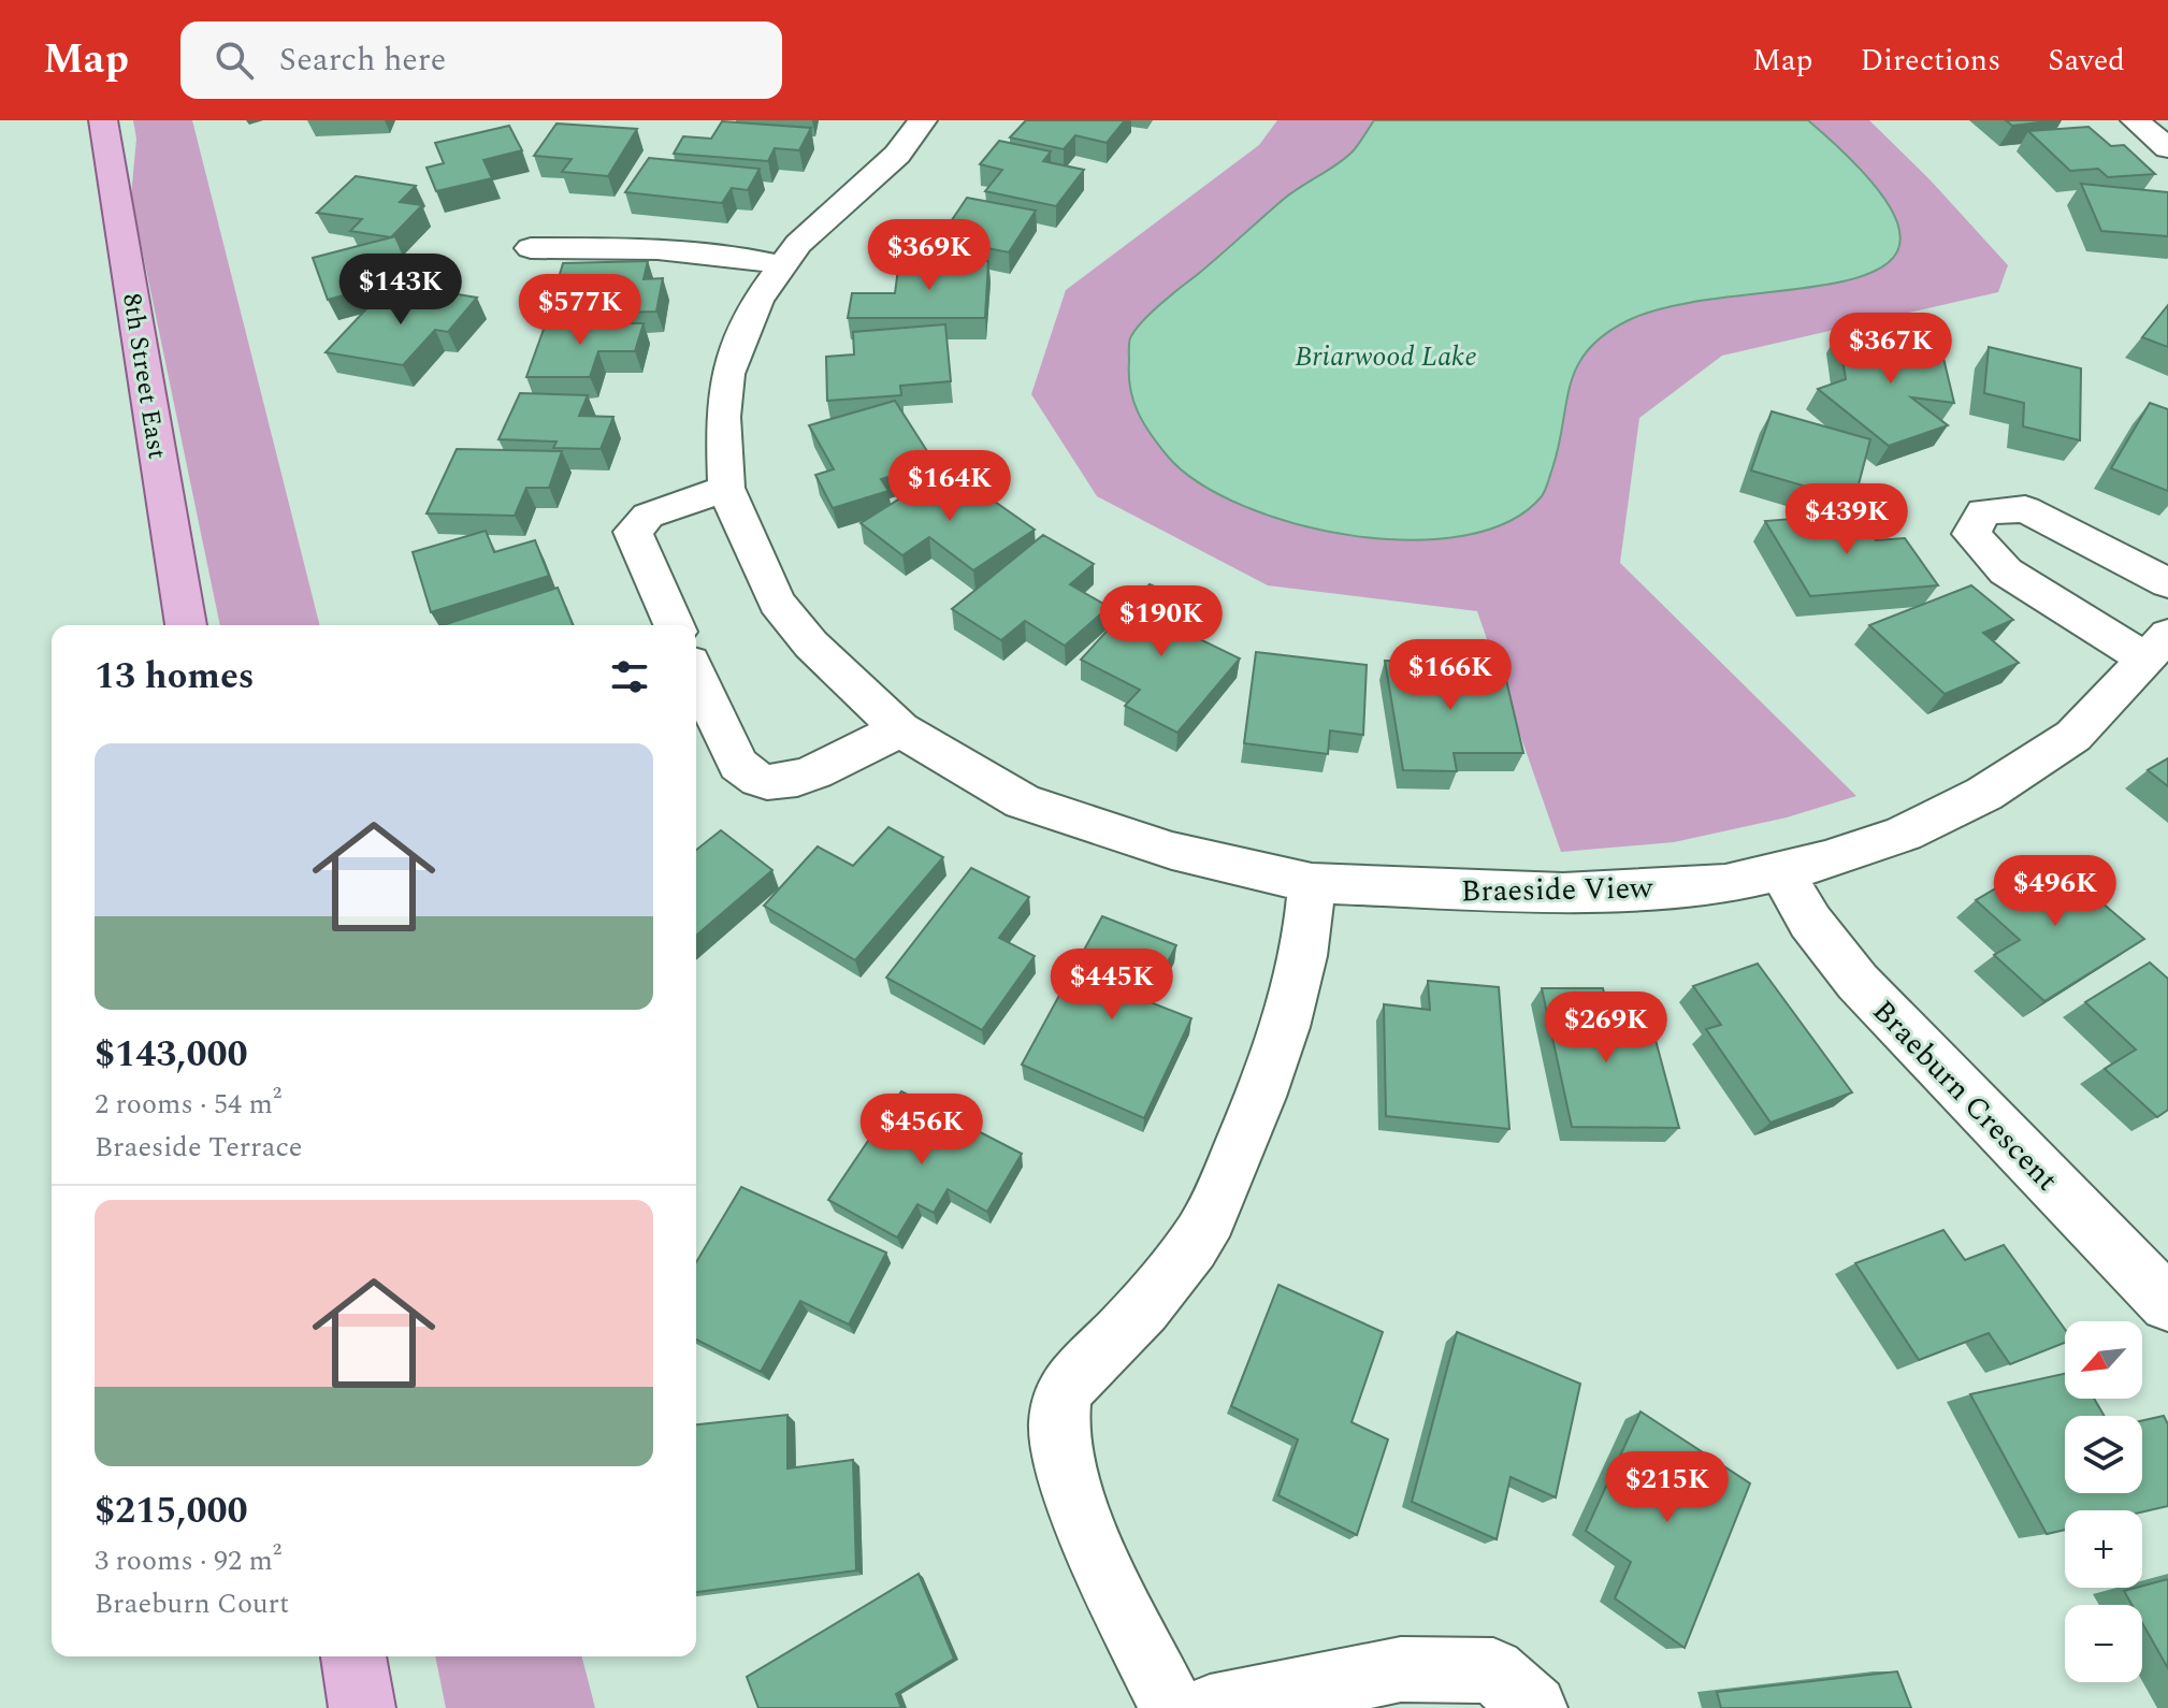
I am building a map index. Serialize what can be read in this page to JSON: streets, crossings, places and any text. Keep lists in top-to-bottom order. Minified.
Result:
{"streets":{"main road":["8th Street East"],"street":["Braeside View","Braeburn Crescent"]},"crossings":[["Braeside View","Braeburn Crescent"]],"water":["Briarwood Lake"],"north":"bottom left","page":{"header":"Map","search":"Search here","nav":["Map","Directions","Saved"],"price":["$369K","$143K","$577K","$367K","$164K","$439K","$190K","$166K","$496K","$445K","$269K","$456K","$215K"],"heading":"13 homes","list":[{"name":"$143,000","note":"2 rooms · 54 m² · Braeside Terrace"},{"name":"$215,000","note":"3 rooms · 92 m² · Braeburn Court"}],"map_buttons":["+","−"]}}
